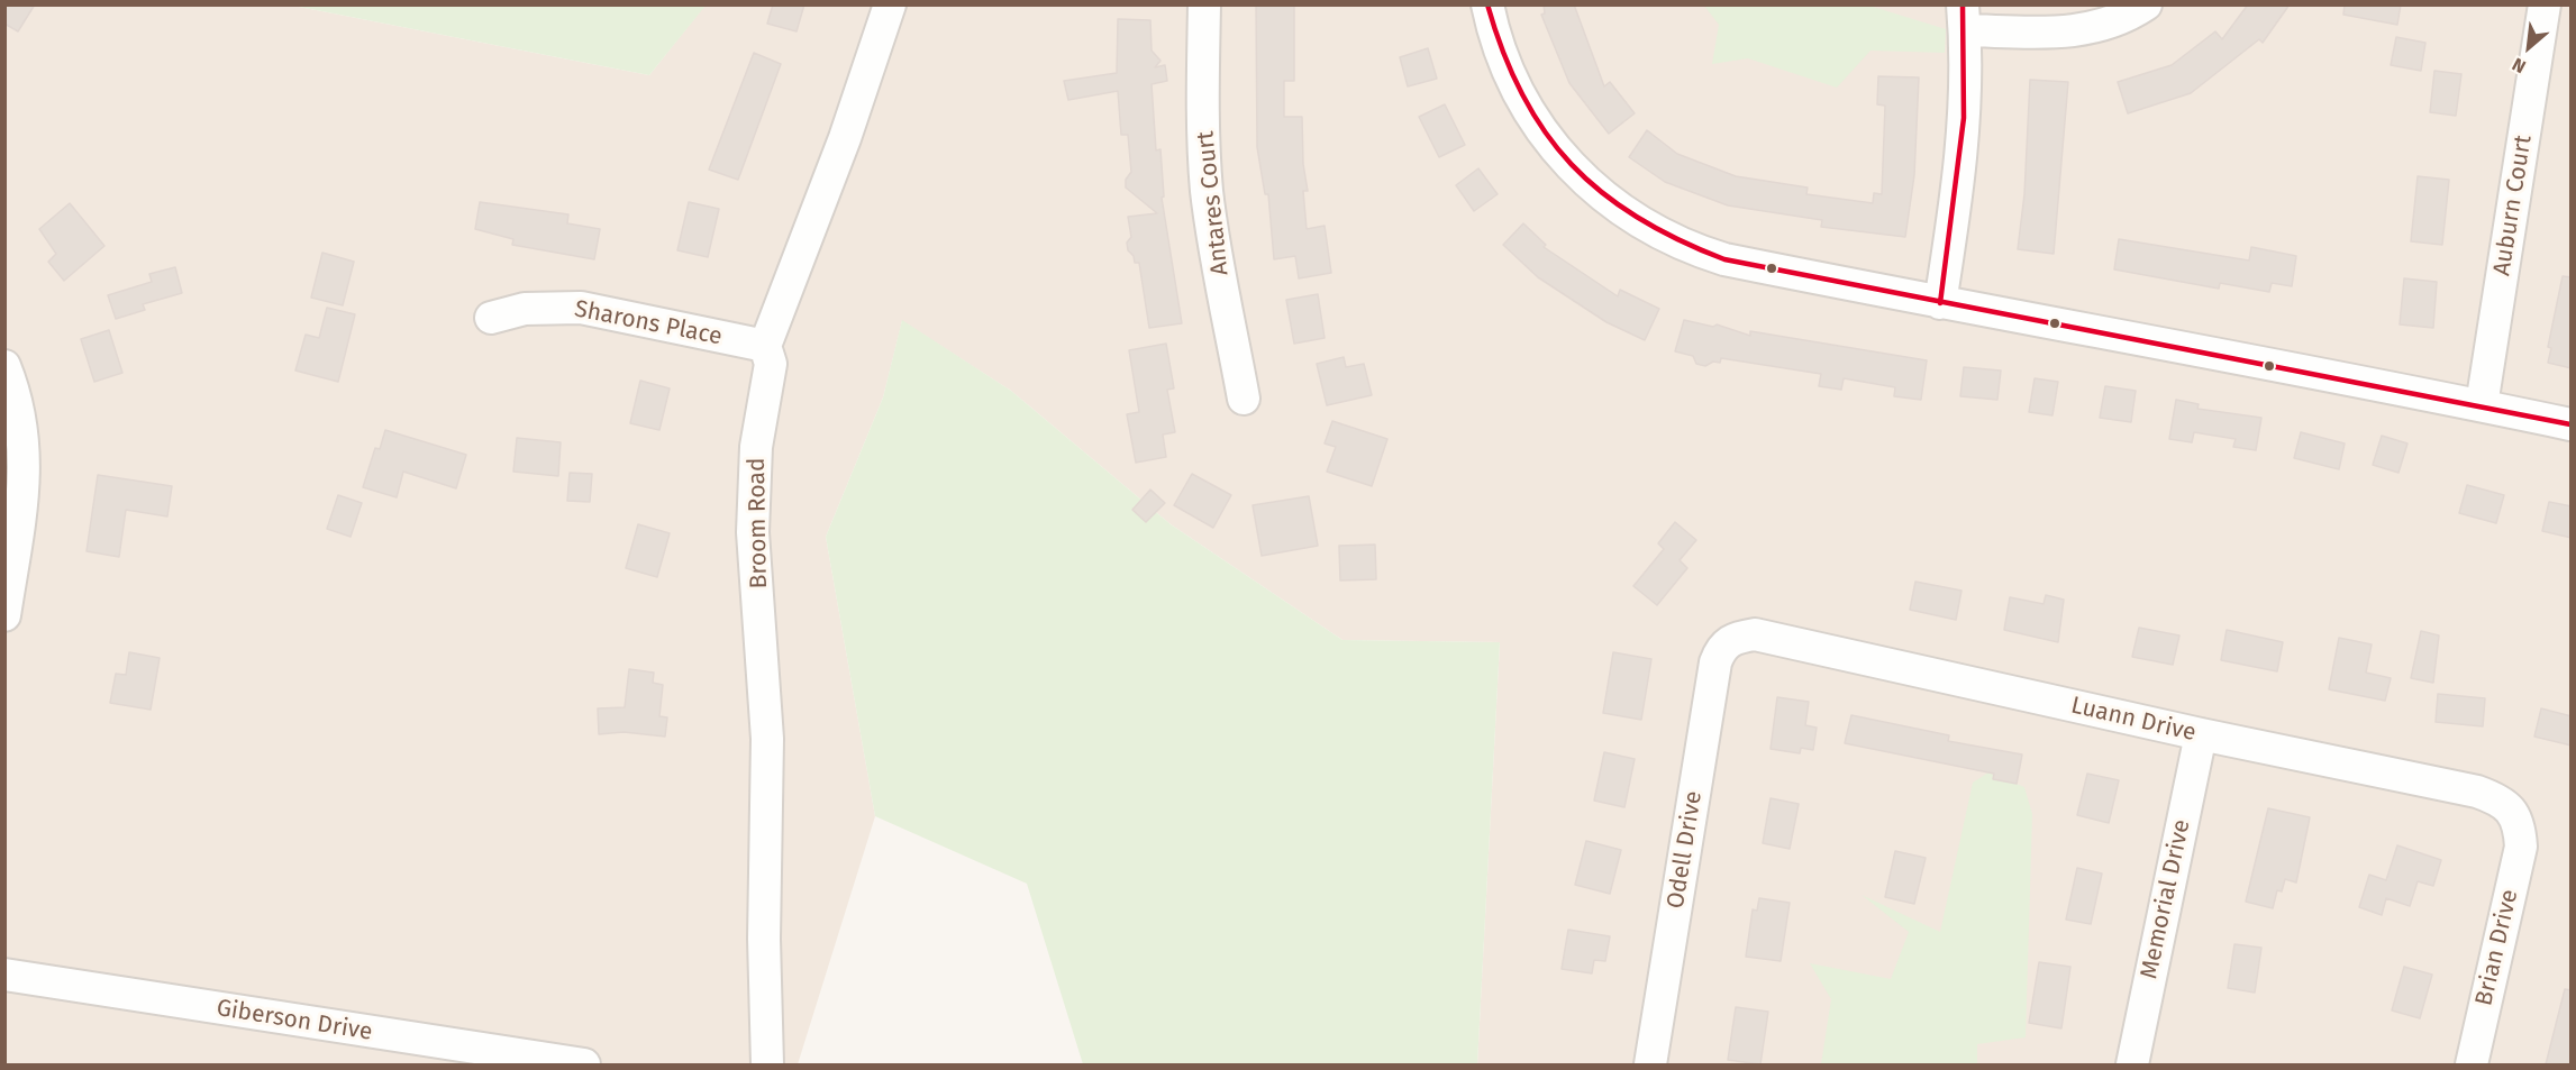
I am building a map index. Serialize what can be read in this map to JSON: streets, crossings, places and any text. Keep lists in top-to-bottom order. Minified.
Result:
{"streets":{"street":["Antares Court","Auburn Court","Sharons Place","Broom Road","Luann Drive","Odell Drive","Memorial Drive","Brian Drive","Giberson Drive"]},"crossings":[["Sharons Place","Broom Road"],["Luann Drive","Odell Drive"],["Luann Drive","Memorial Drive"],["Luann Drive","Brian Drive"]],"north":"bottom left"}
